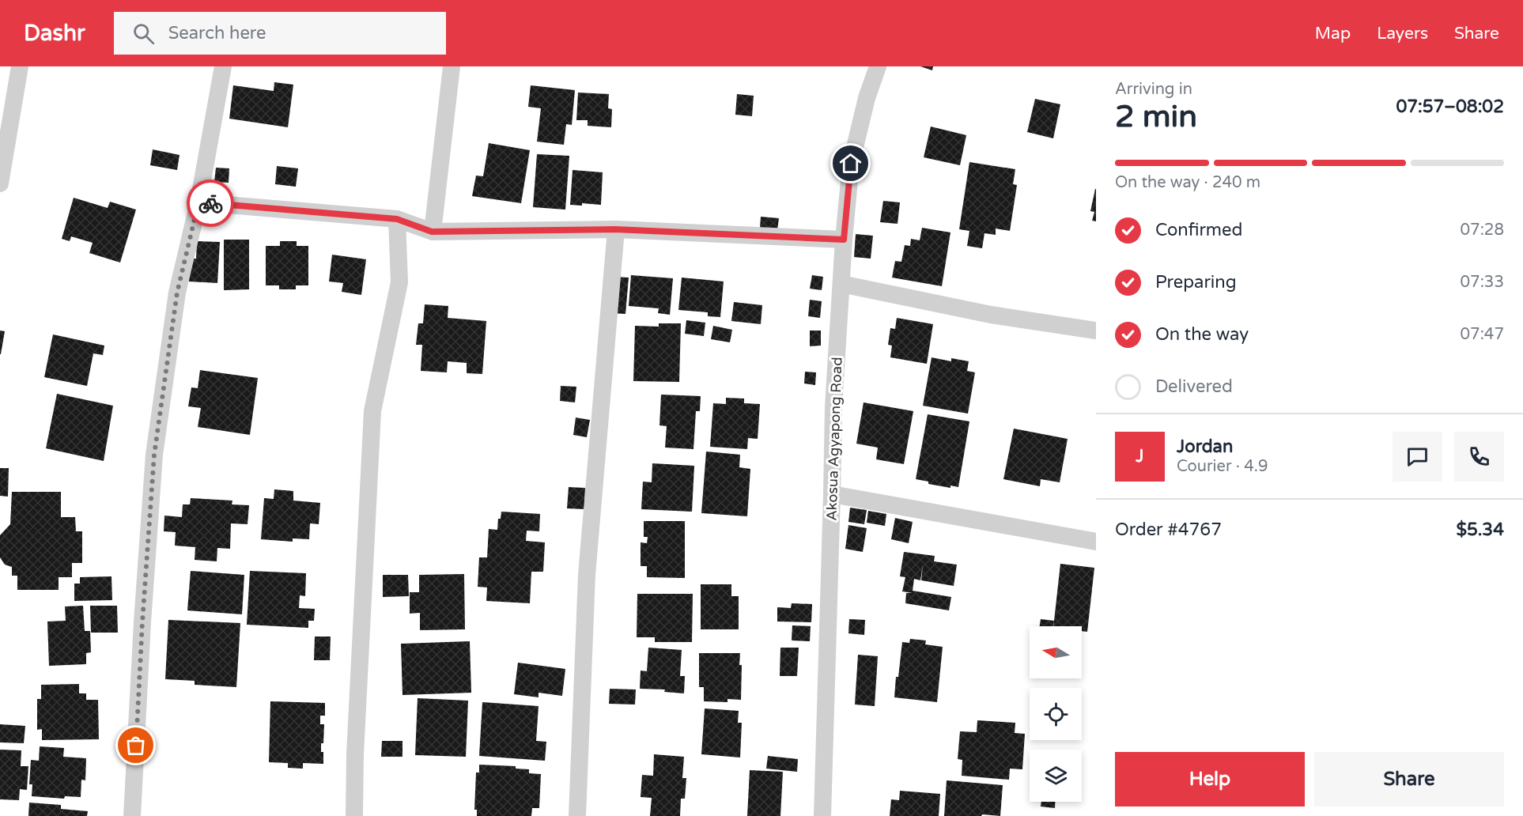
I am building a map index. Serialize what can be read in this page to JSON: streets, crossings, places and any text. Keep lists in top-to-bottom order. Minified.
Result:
{"streets":{"street":["Akosua Agyapong Road"]},"north":"left","page":{"header":"Dashr","search":"Search here","nav":["Map","Layers","Share"],"heading":["2 min","Arriving in","07:57–08:02"],"panel":["Jordan","Courier · 4.9","Order #4767","$5.34"],"bar":"On the way · 240 m","list":[["Confirmed","07:28"],["Preparing","07:33"],["On the way","07:47"],"Delivered"],"round":"J","buttons":["Help","Share"]}}
